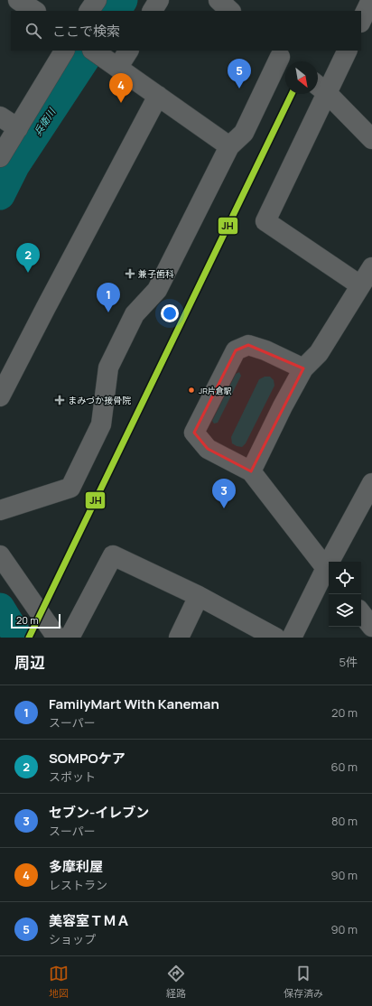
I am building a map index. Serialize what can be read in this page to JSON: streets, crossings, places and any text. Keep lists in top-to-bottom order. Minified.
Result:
{"water":["兵衛川"],"places":{"health":["兼子歯科","まみづか接骨院"],"other":["JR片倉駅"]},"lines":["transit line JH"],"scale_bar":"20 m","north":"bottom right","page":{"search":"ここで検索","pins":["5","4","2","1","3"],"scale":"20 m","heading":["周辺","5件"],"list":[{"mark":"1","name":"FamilyMart With Kaneman","note":"スーパー","value":"20 m"},{"mark":"2","name":"SOMPOケア","note":"スポット","value":"60 m"},{"mark":"3","name":"セブン-イレブン","note":"スーパー","value":"80 m"},{"mark":"4","name":"多摩利屋","note":"レストラン","value":"90 m"},{"mark":"5","name":"美容室ＴＭＡ","note":"ショップ","value":"90 m"}],"nav":["地図","経路","保存済み"]}}
